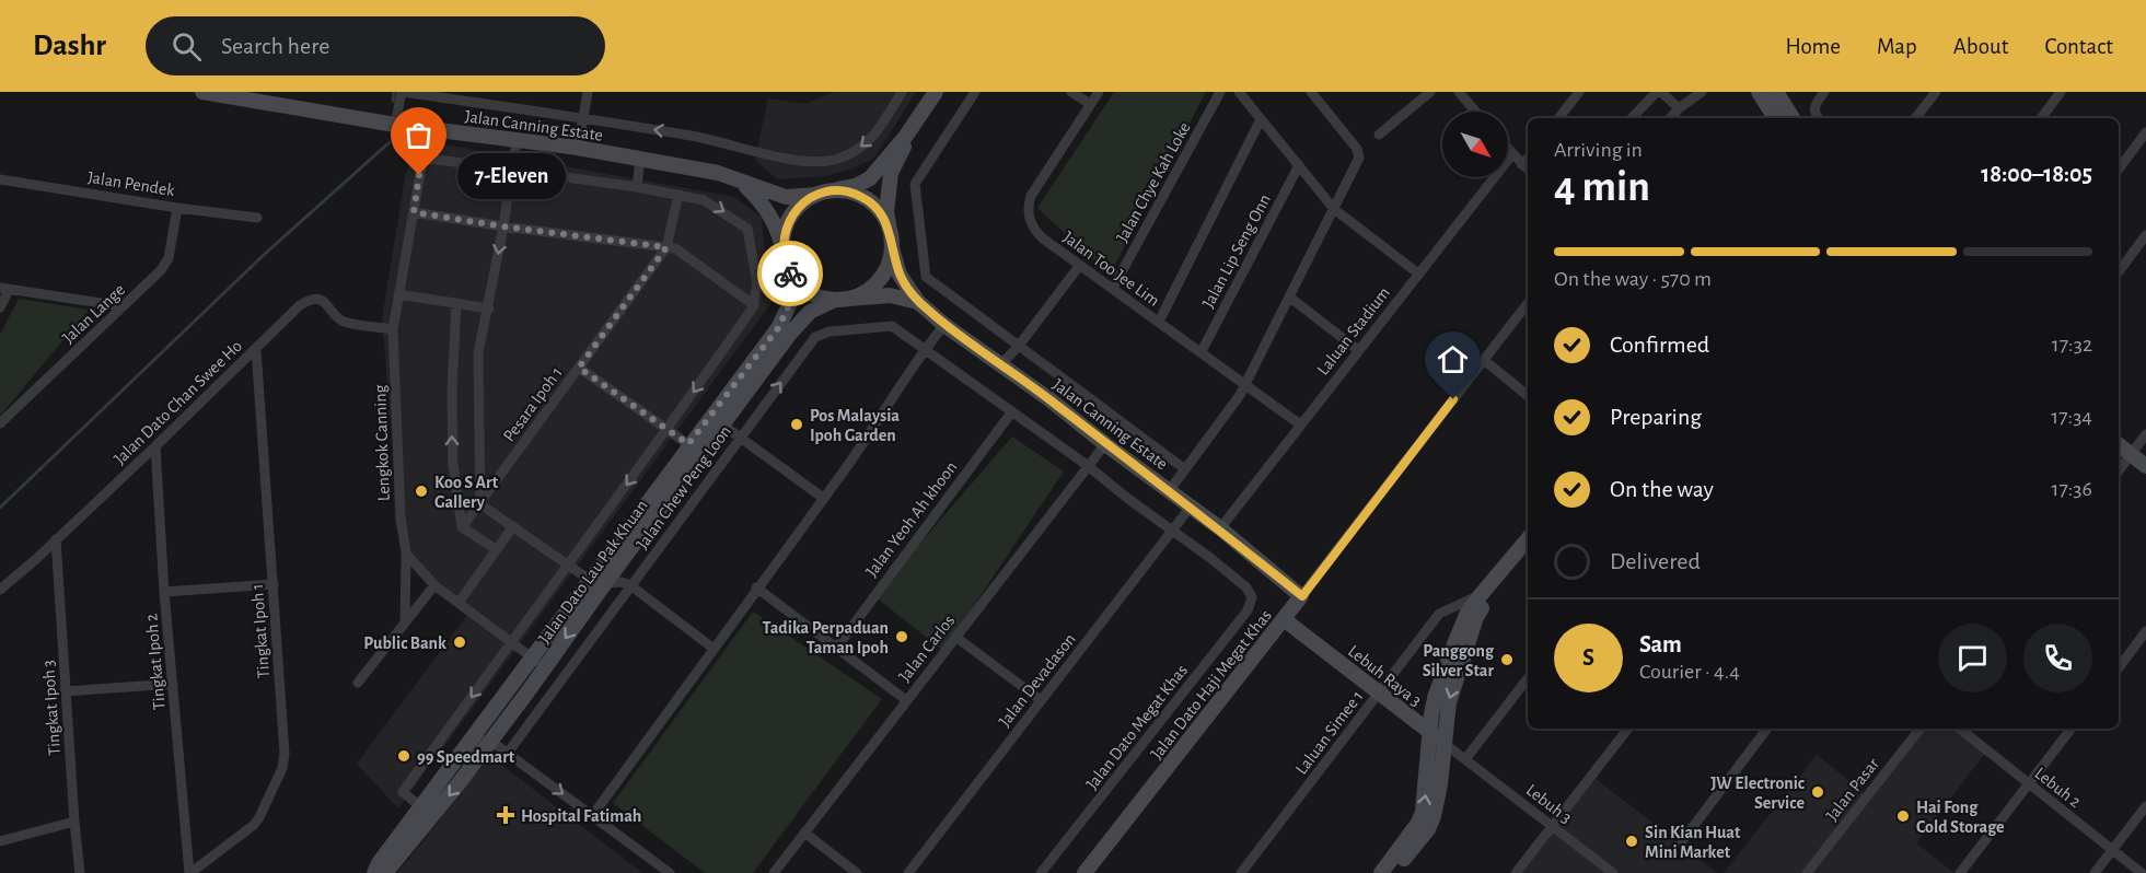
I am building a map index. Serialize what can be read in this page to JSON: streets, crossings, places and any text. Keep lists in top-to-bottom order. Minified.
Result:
{"streets":{"main road":["Jalan Canning Estate","Jalan Dato Lau Pak Khuan","Lebuh Raya 3","Jalan Dato Haji Megat Khas"],"street":["Jalan Chye Kah Loke","Jalan Pendek","Jalan Lip Seng Onn","Jalan Too Jee Lim","Jalan Lange","Laluan Stadium","Jalan Dato Chan Swee Ho","Pesara Ipoh 1","Lengkok Canning","Jalan Chew Peng Loon","Jalan Yeoh Ah khoon","Tingkat Ipoh 1","Jalan Carlos","Tingkat Ipoh 2","Jalan Devadason","Tingkat Ipoh 3","Jalan Dato Megat Khas","Laluan Simee 1","Lebuh 2","Jalan Pasar","Lebuh 3"]},"crossings":[["Jalan Canning Estate","Laluan Stadium"],["Jalan Canning Estate","Lengkok Canning"],["Jalan Canning Estate","Jalan Dato Lau Pak Khuan"],["Jalan Canning Estate","Jalan Carlos"],["Jalan Canning Estate","Jalan Devadason"],["Jalan Canning Estate","Jalan Dato Haji Megat Khas"],["Jalan Chye Kah Loke","Jalan Too Jee Lim"],["Jalan Pendek","Jalan Lange"],["Jalan Lip Seng Onn","Jalan Too Jee Lim"],["Jalan Too Jee Lim","Laluan Stadium"],["Jalan Dato Chan Swee Ho","Lengkok Canning"],["Jalan Dato Chan Swee Ho","Tingkat Ipoh 1"],["Jalan Dato Chan Swee Ho","Tingkat Ipoh 2"],["Jalan Dato Chan Swee Ho","Tingkat Ipoh 3"],["Jalan Chew Peng Loon","Jalan Yeoh Ah khoon"],["Jalan Chew Peng Loon","Jalan Carlos"],["Jalan Chew Peng Loon","Jalan Devadason"],["Jalan Chew Peng Loon","Jalan Dato Megat Khas"],["Tingkat Ipoh 1","Tingkat Ipoh 2"],["Lebuh Raya 3","Jalan Dato Haji Megat Khas"],["Lebuh Raya 3","Laluan Simee 1"],["Lebuh Raya 3","Lebuh 3"]],"places":{"other":["7-Eleven","Pos Malaysia Ipoh Garden","Koo S Art Gallery","Tadika Perpaduan Taman Ipoh","Public Bank","Panggong Silver Star","99 Speedmart","JW Electronic Service","Hai Fong Cold Storage","Sin Kian Huat Mini Market"],"health":["Hospital Fatimah"]},"north":"bottom right","page":{"header":"Dashr","search":"Search here","nav":["Home","Map","About","Contact"],"heading":["4 min","Arriving in","18:00–18:05"],"panel":["Sam","Courier · 4.4"],"bubble":"7-Eleven","bar":"On the way · 570 m","list":[["Confirmed","17:32"],["Preparing","17:34"],["On the way","17:36"],"Delivered"],"round":"S"}}
